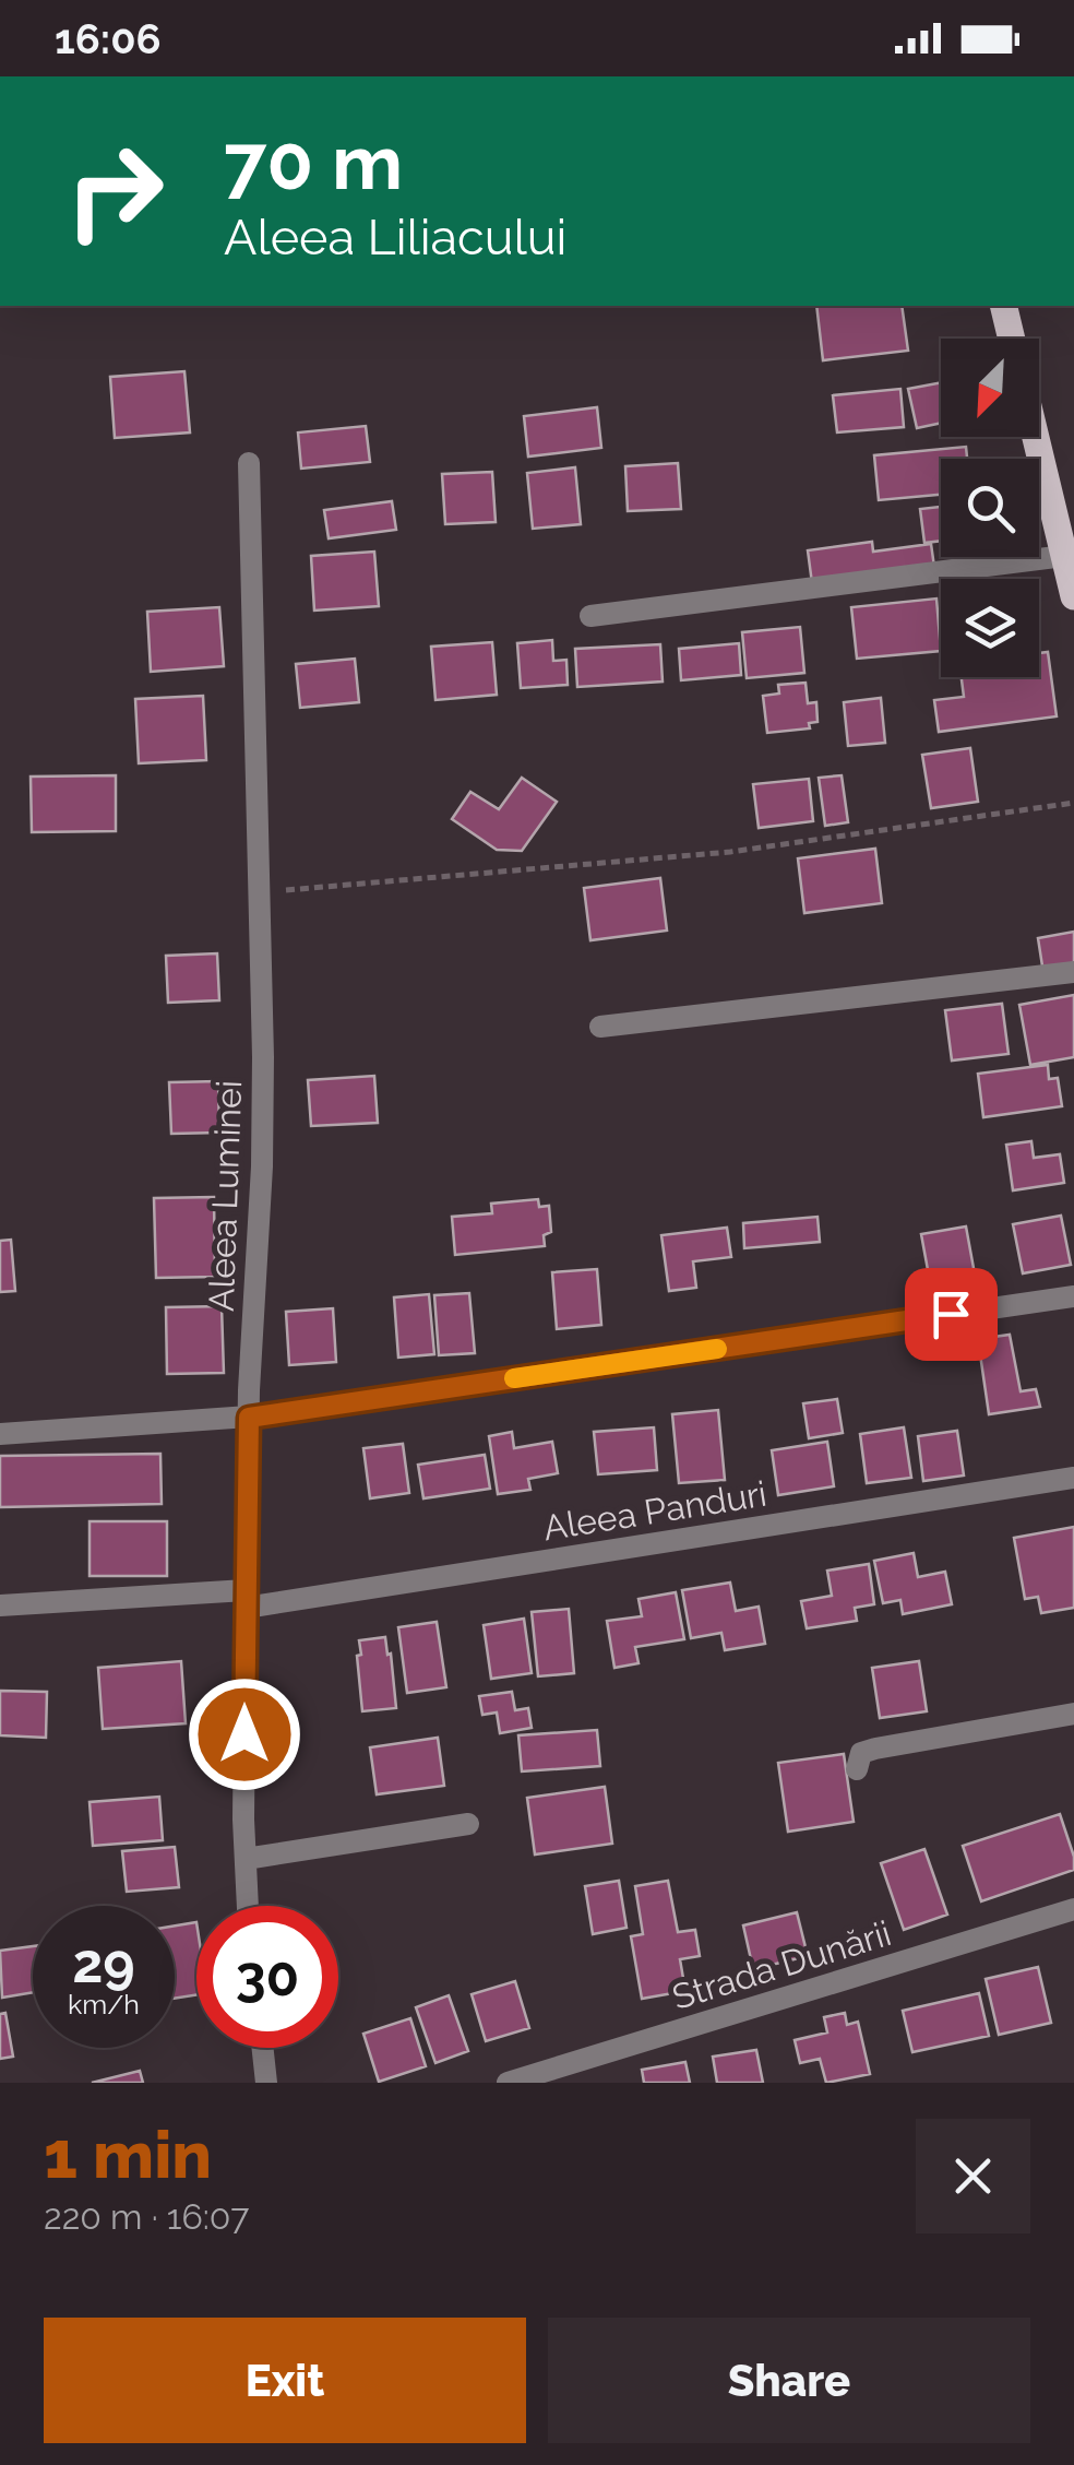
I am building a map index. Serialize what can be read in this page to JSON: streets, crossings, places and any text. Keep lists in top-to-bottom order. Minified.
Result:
{"streets":{"street":["Aleea Luminei","Aleea Panduri","Strada Dunării"]},"crossings":[["Aleea Luminei","Aleea Panduri"]],"north":"bottom left","page":{"status":"16:06","turn":["70 m","Aleea Liliacului"],"speed":"29 km/h","limit":"30","heading":["1 min","220 m · 16:07"],"buttons":["Exit","Share"]}}
